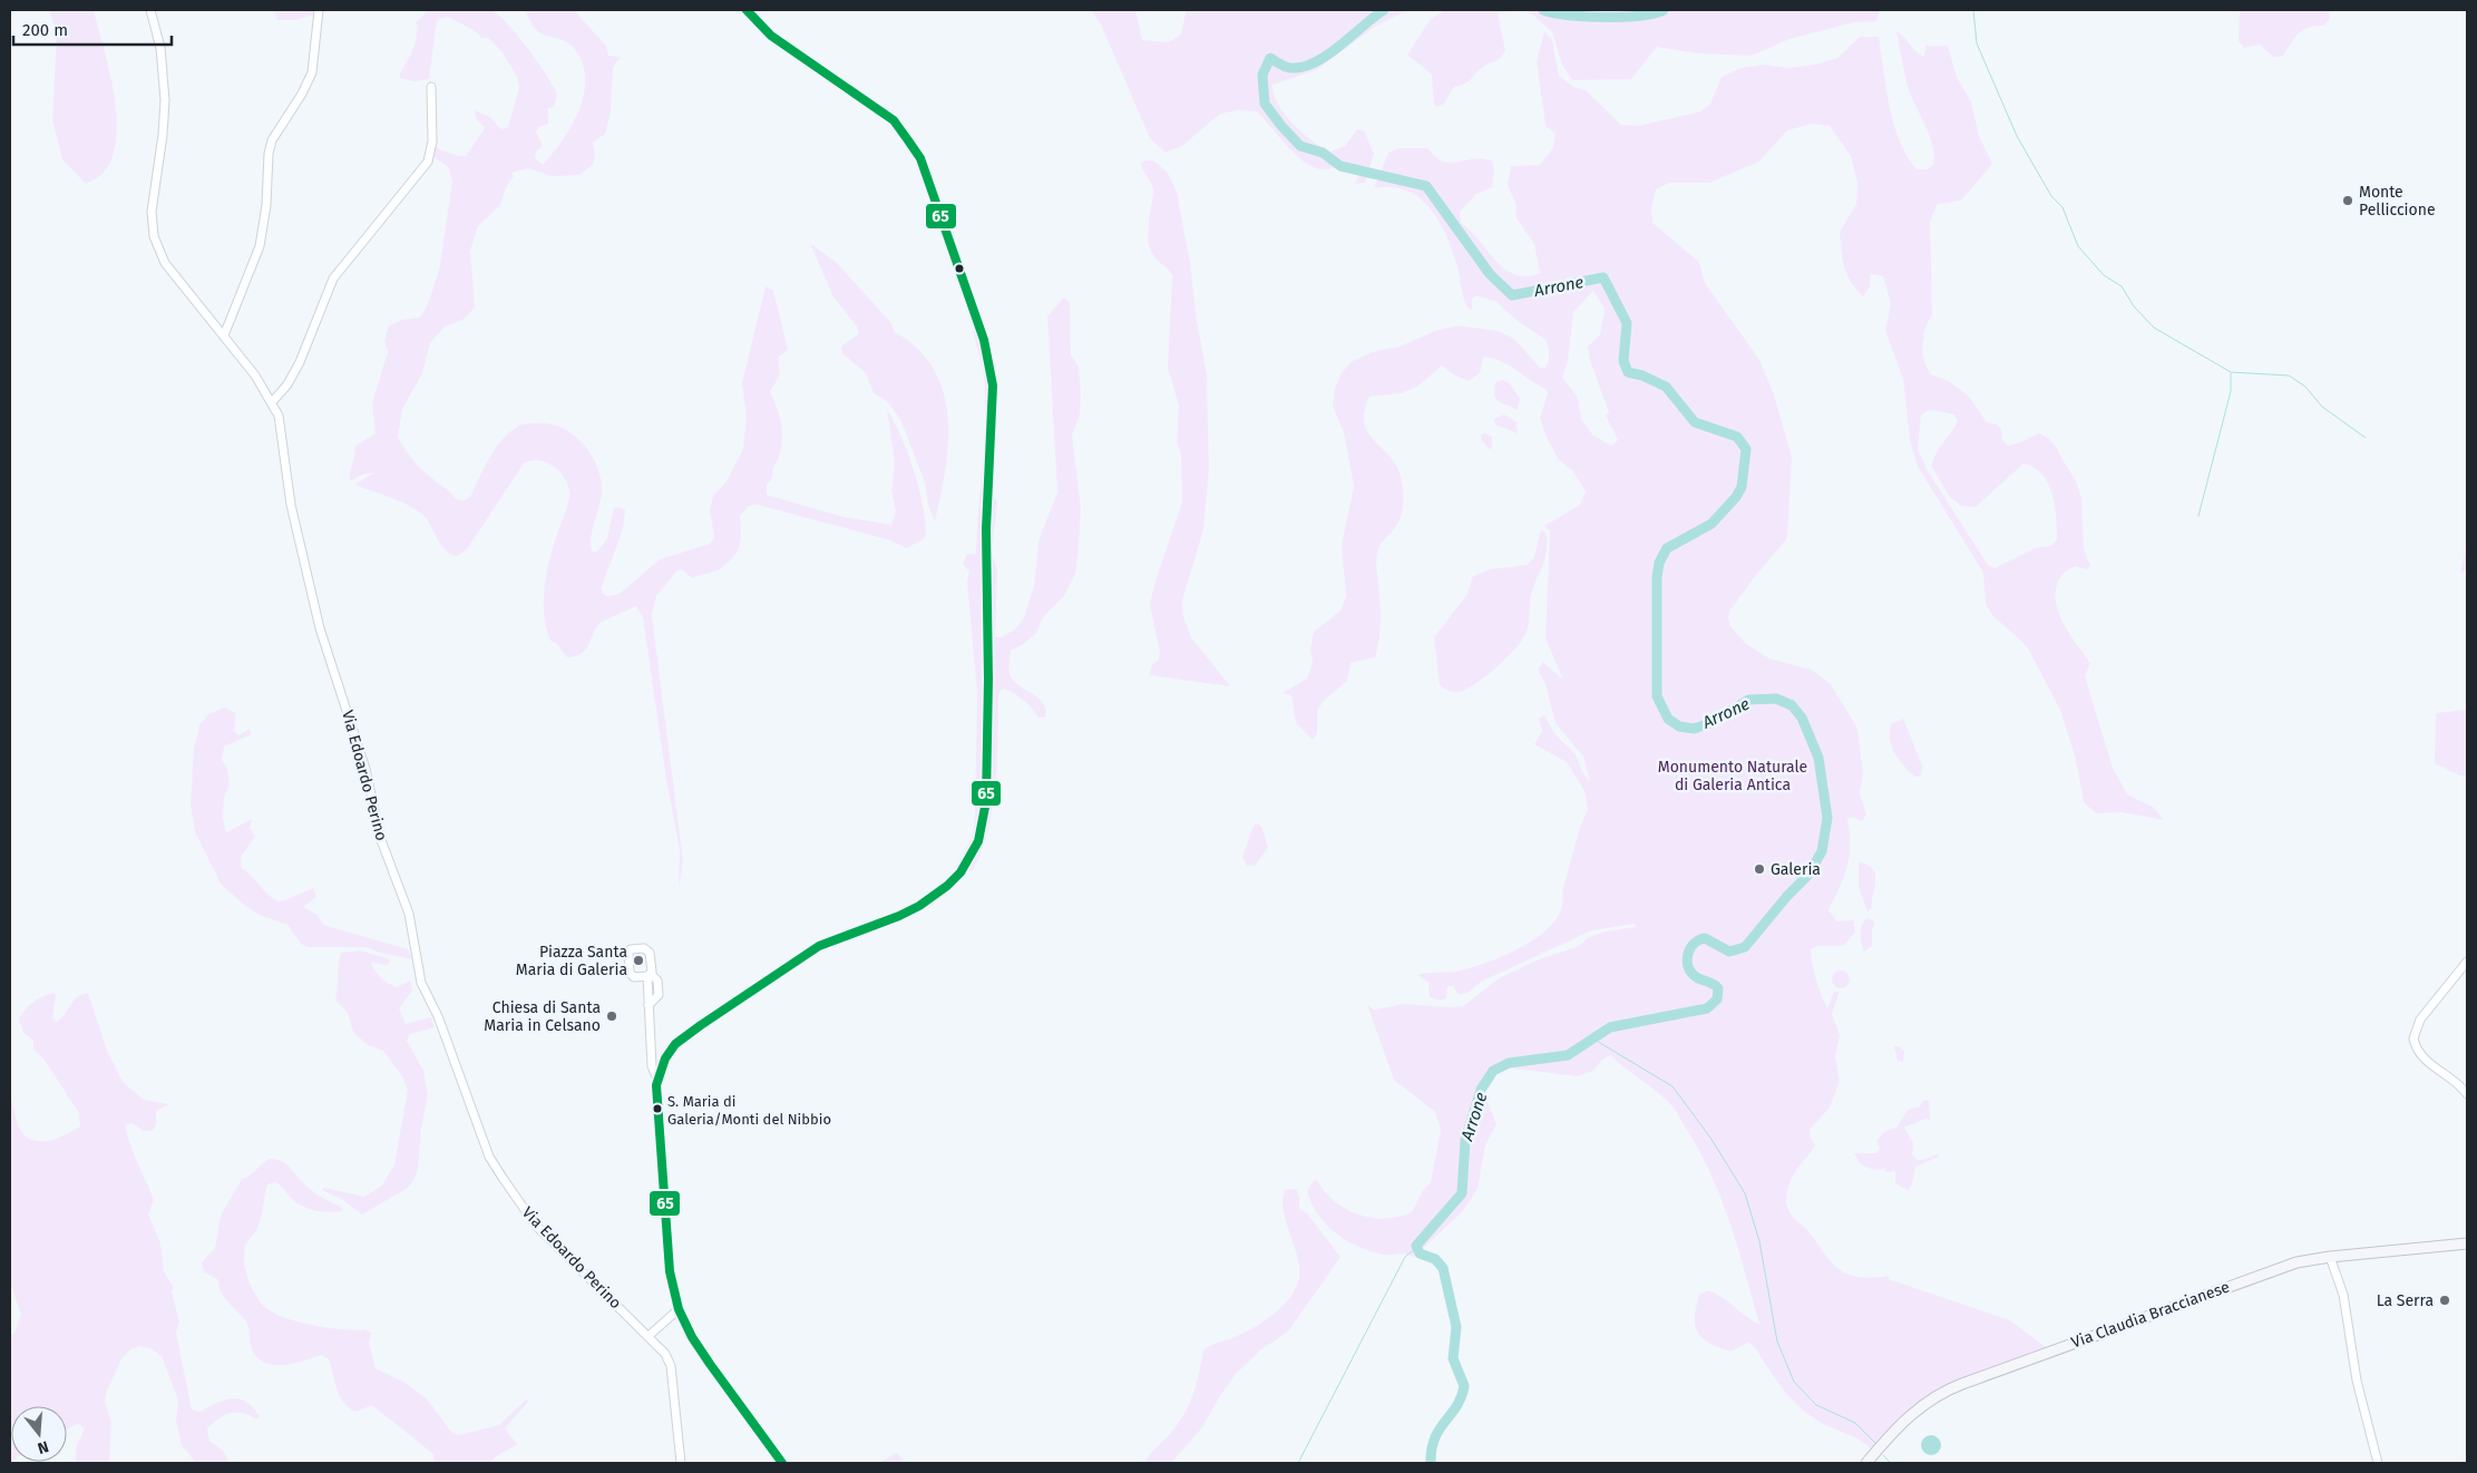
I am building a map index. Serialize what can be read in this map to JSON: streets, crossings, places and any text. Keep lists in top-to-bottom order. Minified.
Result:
{"streets":{"main road":["Via Claudia Braccianese"],"street":["Via Edoardo Perino"]},"water":["Arrone"],"parks":["Monumento Naturale di Galeria Antica"],"places":["Monte Pelliccione","Galeria","Piazza Santa Maria di Galeria","Chiesa di Santa Maria in Celsano","S. Maria di Galeria/Monti del Nibbio","La Serra"],"lines":["transit line 65"],"scale_bar":"200 m","north":"bottom"}
